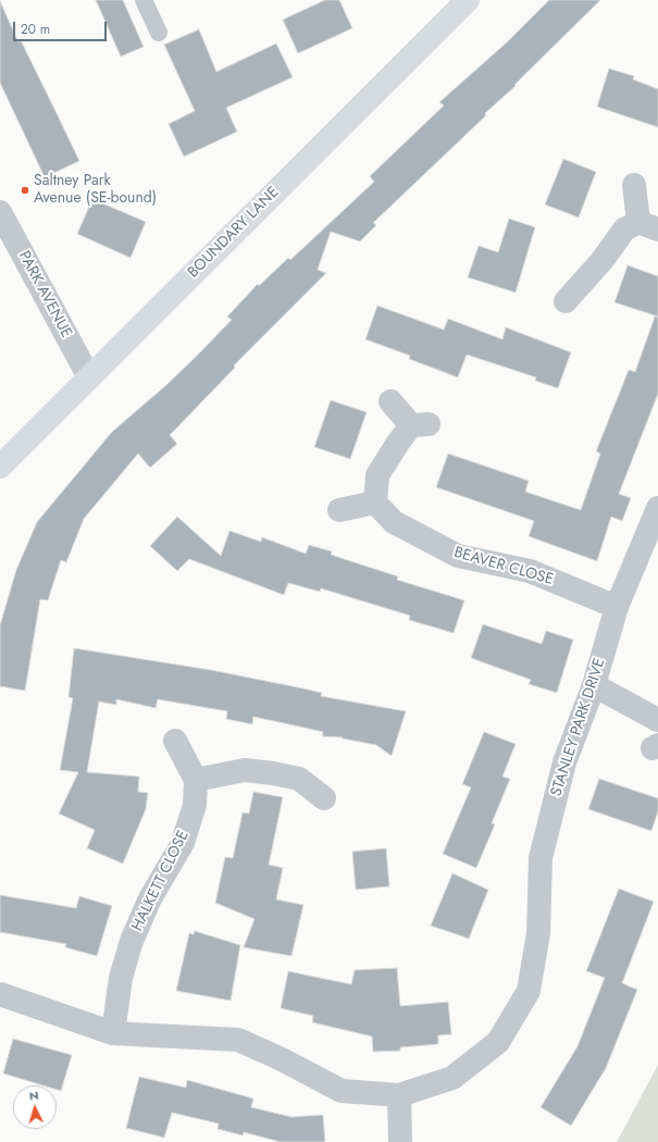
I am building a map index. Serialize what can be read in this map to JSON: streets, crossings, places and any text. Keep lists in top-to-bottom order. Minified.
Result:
{"streets":{"street":["BOUNDARY LANE","PARK AVENUE","BEAVER CLOSE","STANLEY PARK DRIVE","HALKETT CLOSE"]},"crossings":[["BOUNDARY LANE","PARK AVENUE"],["BEAVER CLOSE","STANLEY PARK DRIVE"],["STANLEY PARK DRIVE","HALKETT CLOSE"]],"places":["Saltney Park Avenue (SE-bound)"],"scale_bar":"20 m","north":"top"}
